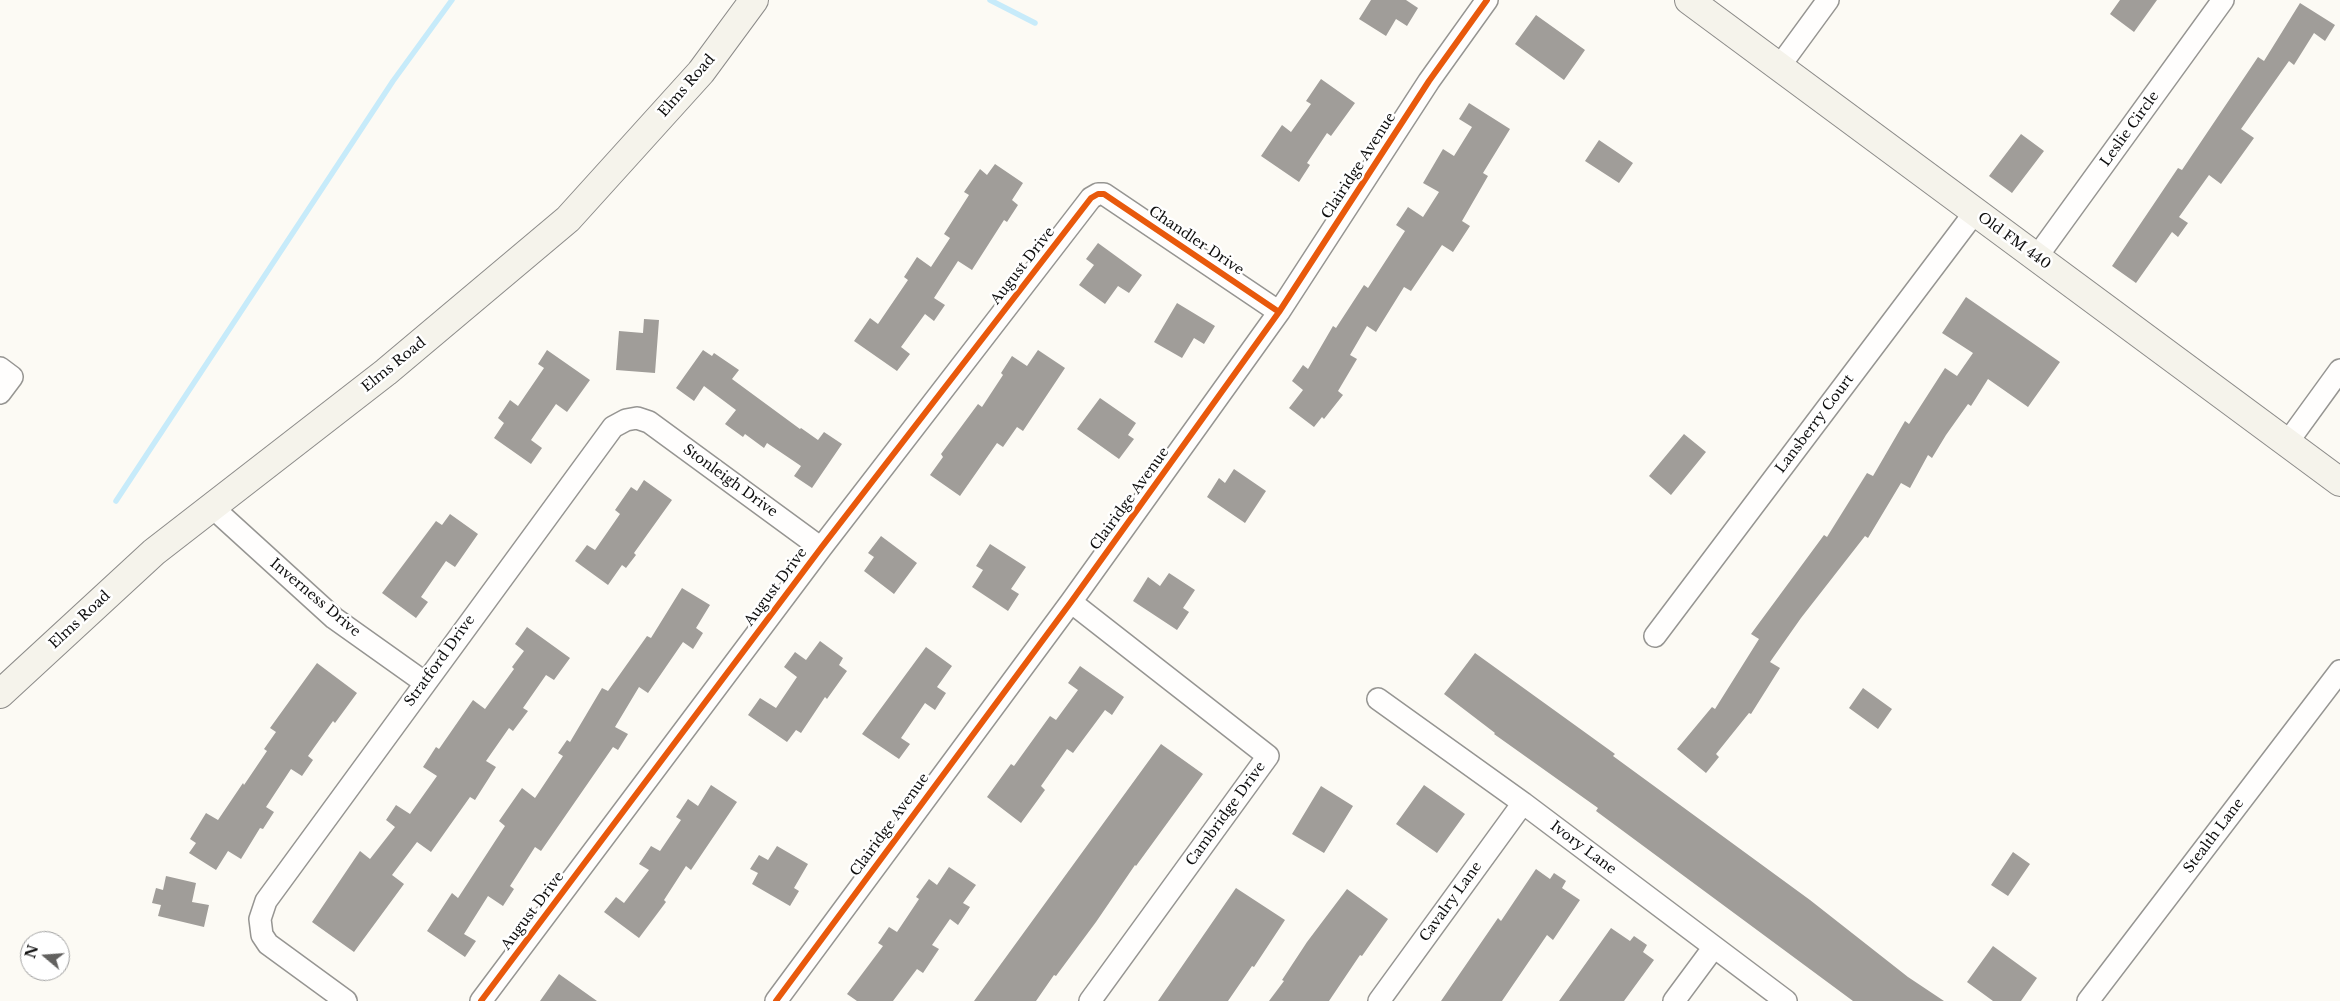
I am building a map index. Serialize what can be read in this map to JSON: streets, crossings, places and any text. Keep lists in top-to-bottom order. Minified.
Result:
{"streets":{"main road":["Elms Road","Old FM 440"],"street":["Leslie Circle","Clairidge Avenue","Chandler Drive","August Drive","Lansberry Court","Stonleigh Drive","Inverness Drive","Stratford Drive","Cambridge Drive","Stealth Lane","Ivory Lane","Cavalry Lane"]},"crossings":[["Elms Road","Inverness Drive"],["Leslie Circle","Old FM 440"],["Clairidge Avenue","Chandler Drive"],["Clairidge Avenue","Cambridge Drive"],["Chandler Drive","August Drive"],["Old FM 440","Lansberry Court"],["August Drive","Stonleigh Drive"],["Stonleigh Drive","Stratford Drive"],["Inverness Drive","Stratford Drive"],["Ivory Lane","Cavalry Lane"]],"north":"left"}
